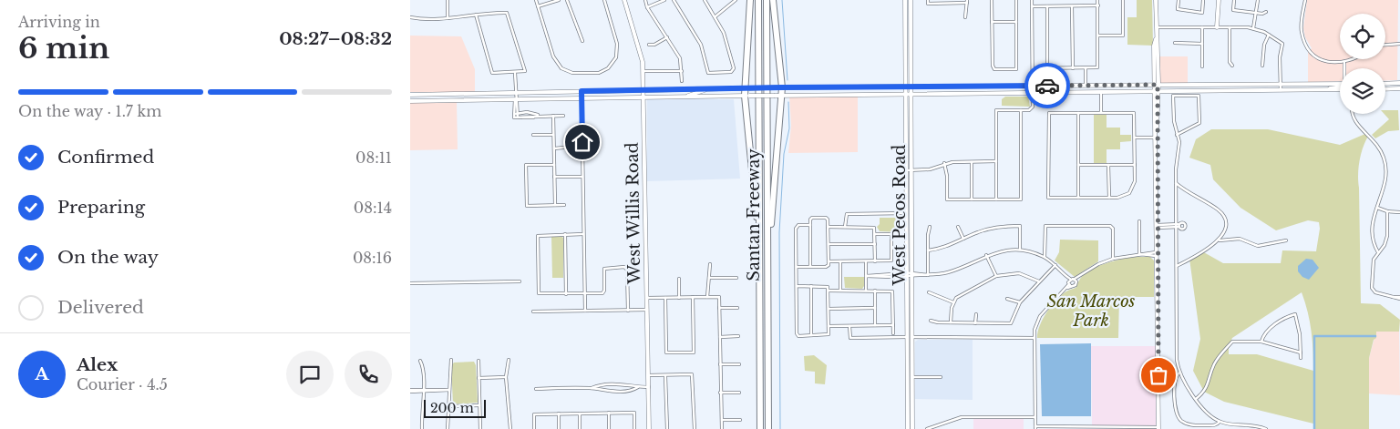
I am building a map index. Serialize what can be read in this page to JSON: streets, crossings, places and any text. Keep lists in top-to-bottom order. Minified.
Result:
{"streets":{"highway":["Santan Freeway"],"main road":["West Willis Road","West Pecos Road"]},"parks":["San Marcos Park"],"scale_bar":"200 m","page":{"heading":["6 min","Arriving in","08:27–08:32"],"panel":["Alex","Courier · 4.5"],"bar":"On the way · 1.7 km","list":[["Confirmed","08:11"],["Preparing","08:14"],["On the way","08:16"],"Delivered"],"round":"A","scale":"200 m"}}
